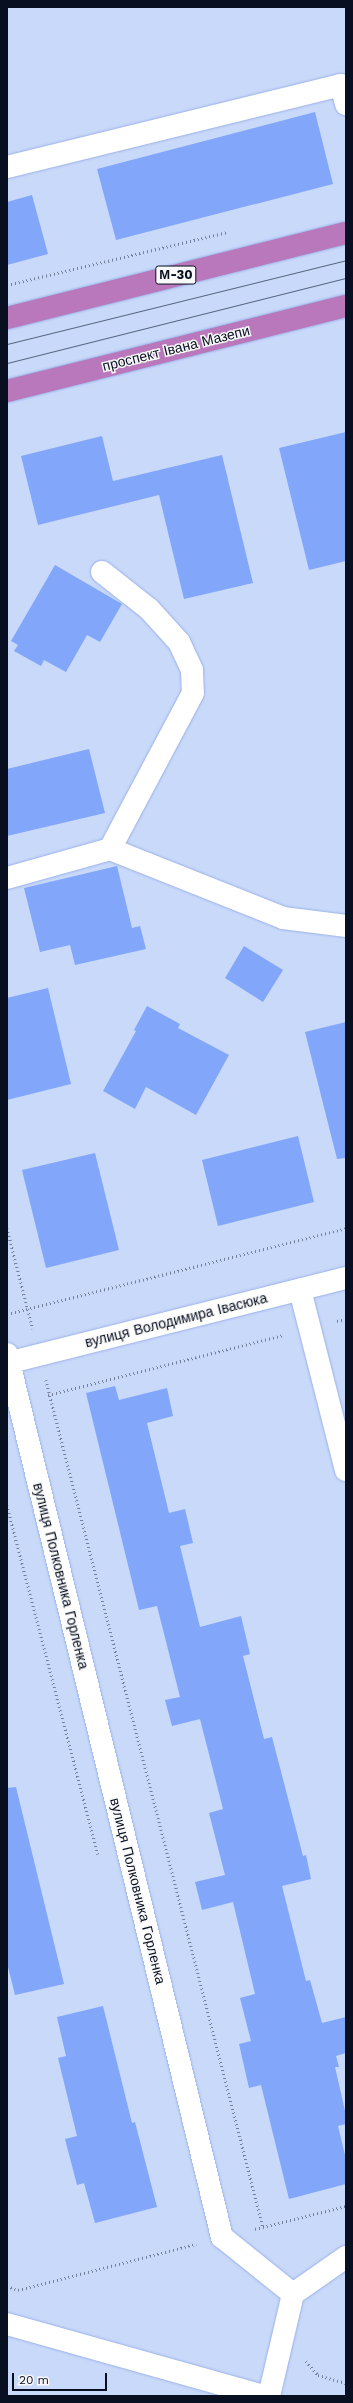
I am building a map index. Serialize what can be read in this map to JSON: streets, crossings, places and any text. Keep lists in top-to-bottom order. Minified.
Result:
{"streets":{"highway":["М-30","проспект Івана Мазепи"],"street":["вулиця Володимира Івасюка","вулиця Полковника Горленка"]},"crossings":[["вулиця Володимира Івасюка","вулиця Полковника Горленка"]],"scale_bar":"20 m"}
